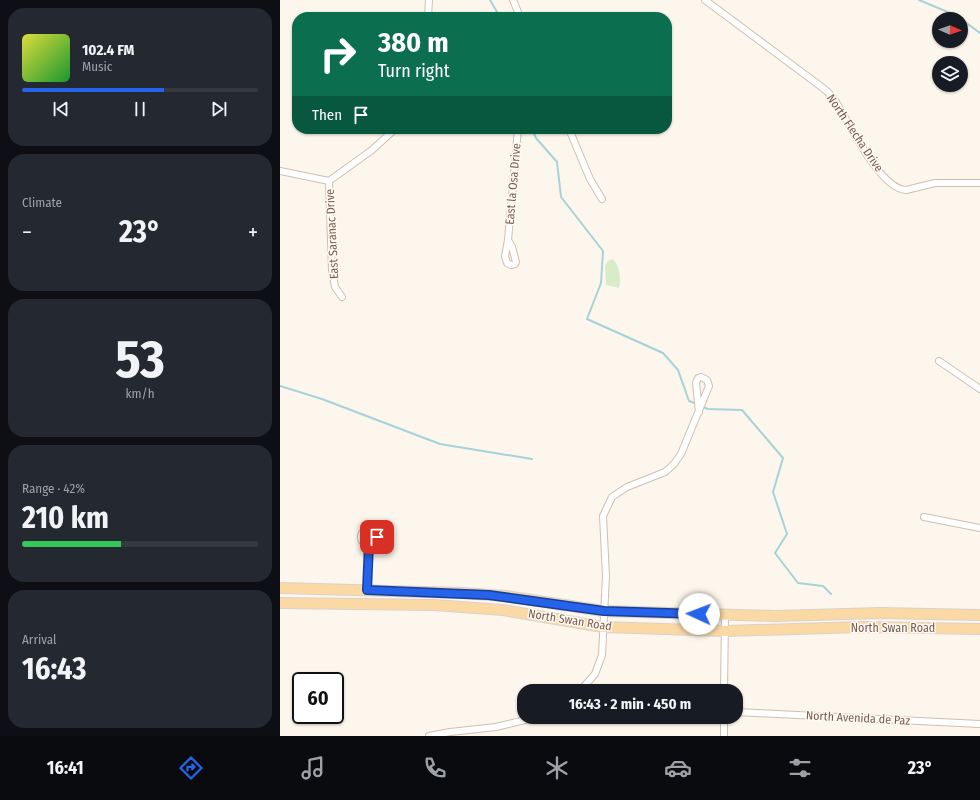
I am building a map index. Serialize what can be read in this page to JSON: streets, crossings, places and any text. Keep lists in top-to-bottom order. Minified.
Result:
{"streets":{"main road":["North Swan Road"],"street":["North Flecha Drive","East la Osa Drive","East Saranac Drive","North Avenida de Paz"]},"north":"right","page":{"turn":["380 m","Turn right"],"song":["102.4 FM","Music"],"then":"Then","tile":["Climate",["53","km/h"],["Range · 42%","210 km"],["Arrival","16:43"]],"heat":["−","23°","+"],"limit":"60","trip":"16:43 · 2 min · 450 m","tabs":["16:41","23°"]}}
